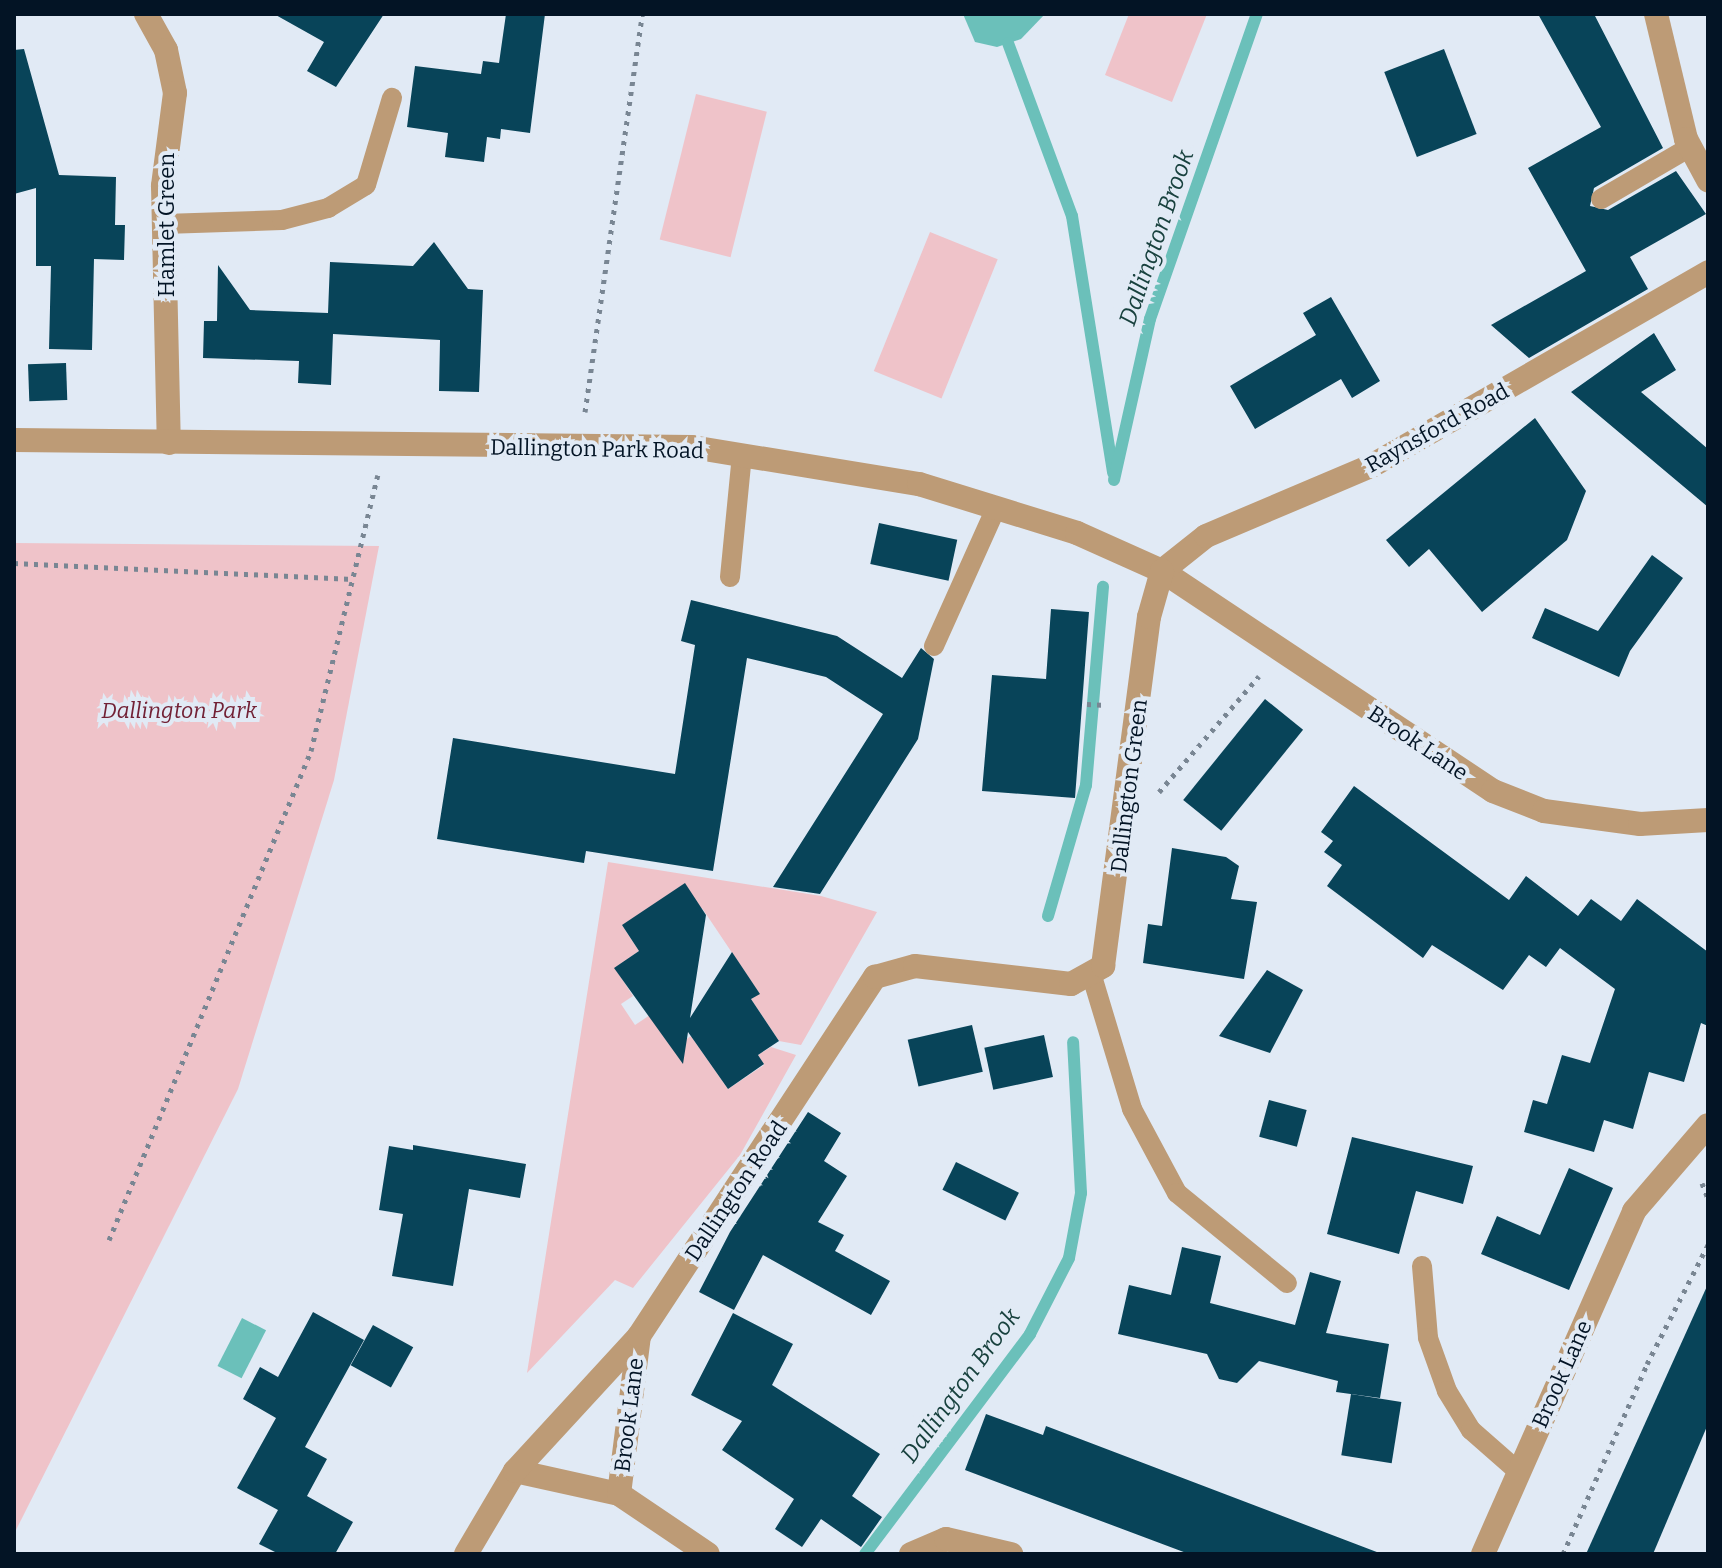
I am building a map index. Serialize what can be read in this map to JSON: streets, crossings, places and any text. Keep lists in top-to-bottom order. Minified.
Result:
{"streets":{"street":["Hamlet Green","Raynsford Road","Dallington Park Road","Brook Lane","Dallington Green","Dallington Road"]},"crossings":[["Hamlet Green","Dallington Park Road"],["Raynsford Road","Dallington Park Road"],["Raynsford Road","Brook Lane"],["Raynsford Road","Dallington Green"],["Dallington Park Road","Brook Lane"],["Dallington Park Road","Dallington Green"],["Brook Lane","Dallington Green"],["Brook Lane","Dallington Road"],["Dallington Green","Dallington Road"]],"water":["Dallington Brook"],"parks":["Dallington Park"]}
